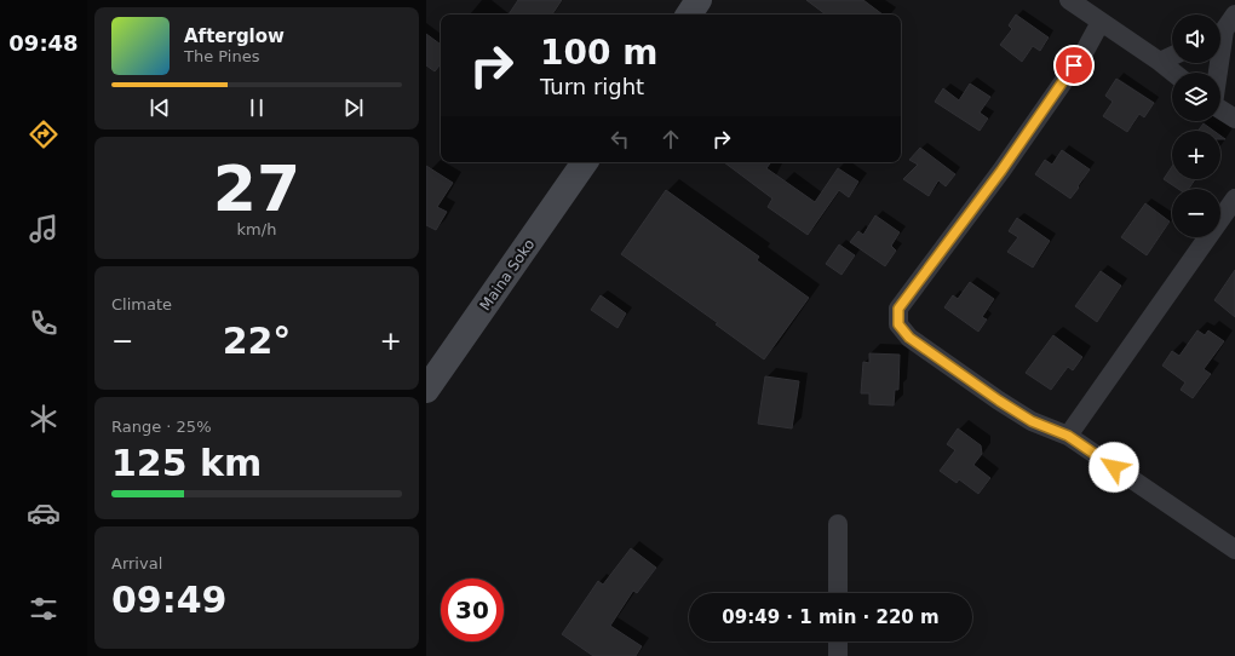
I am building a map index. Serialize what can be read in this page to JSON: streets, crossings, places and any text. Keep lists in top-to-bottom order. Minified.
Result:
{"streets":{"street":["Maina Soko"]},"page":{"tabs":"09:48","map_buttons":["+","−"],"turn":["100 m","Turn right"],"song":["Afterglow","The Pines"],"tile":[["27","km/h"],"Climate",["Range · 25%","125 km"],["Arrival","09:49"]],"heat":["−","22°","+"],"limit":"30","trip":"09:49 · 1 min · 220 m"}}
